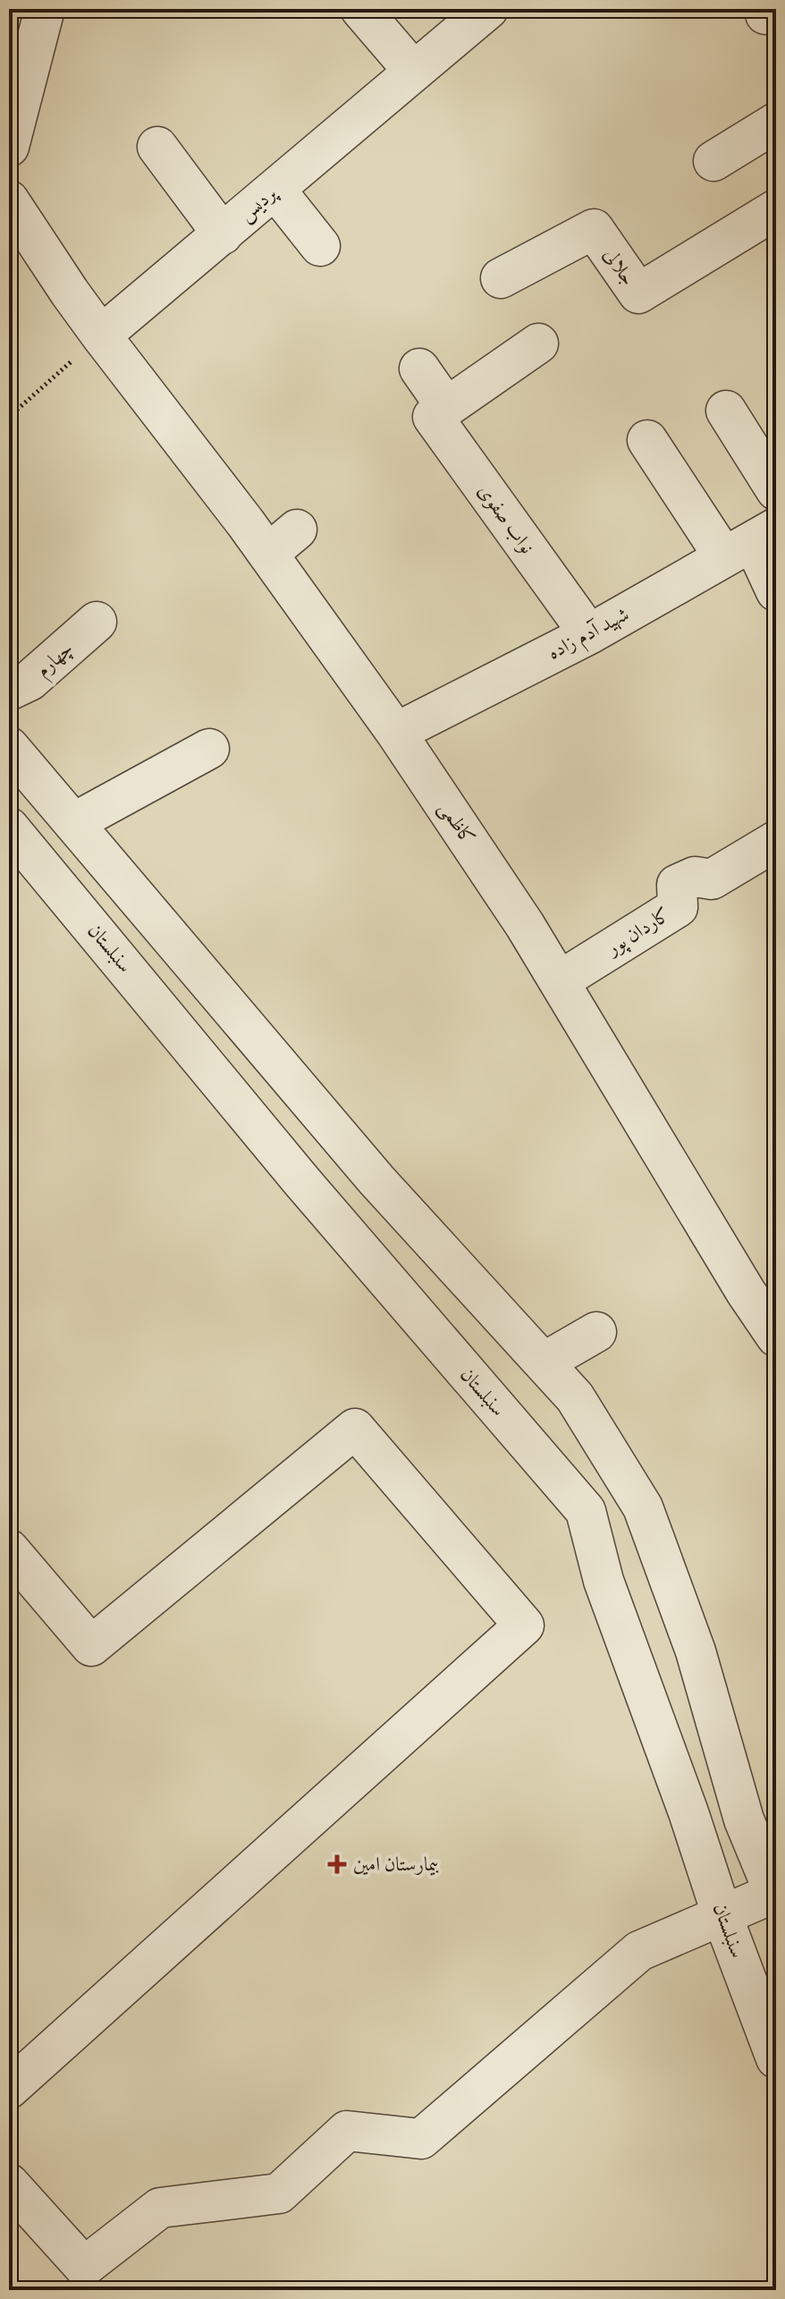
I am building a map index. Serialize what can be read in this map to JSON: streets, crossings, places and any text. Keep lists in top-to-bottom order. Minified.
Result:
{"streets":{"street":["پردیس","جلالی","نواب صفوی","شهید آدم زاده","چهارم","کاظمی","کاردان پور","سنبلستان"]},"crossings":[["پردیس","کاظمی"],["نواب صفوی","شهید آدم زاده"],["شهید آدم زاده","کاظمی"],["کاظمی","کاردان پور"]],"places":{"health":["بیمارستان امین"]}}
